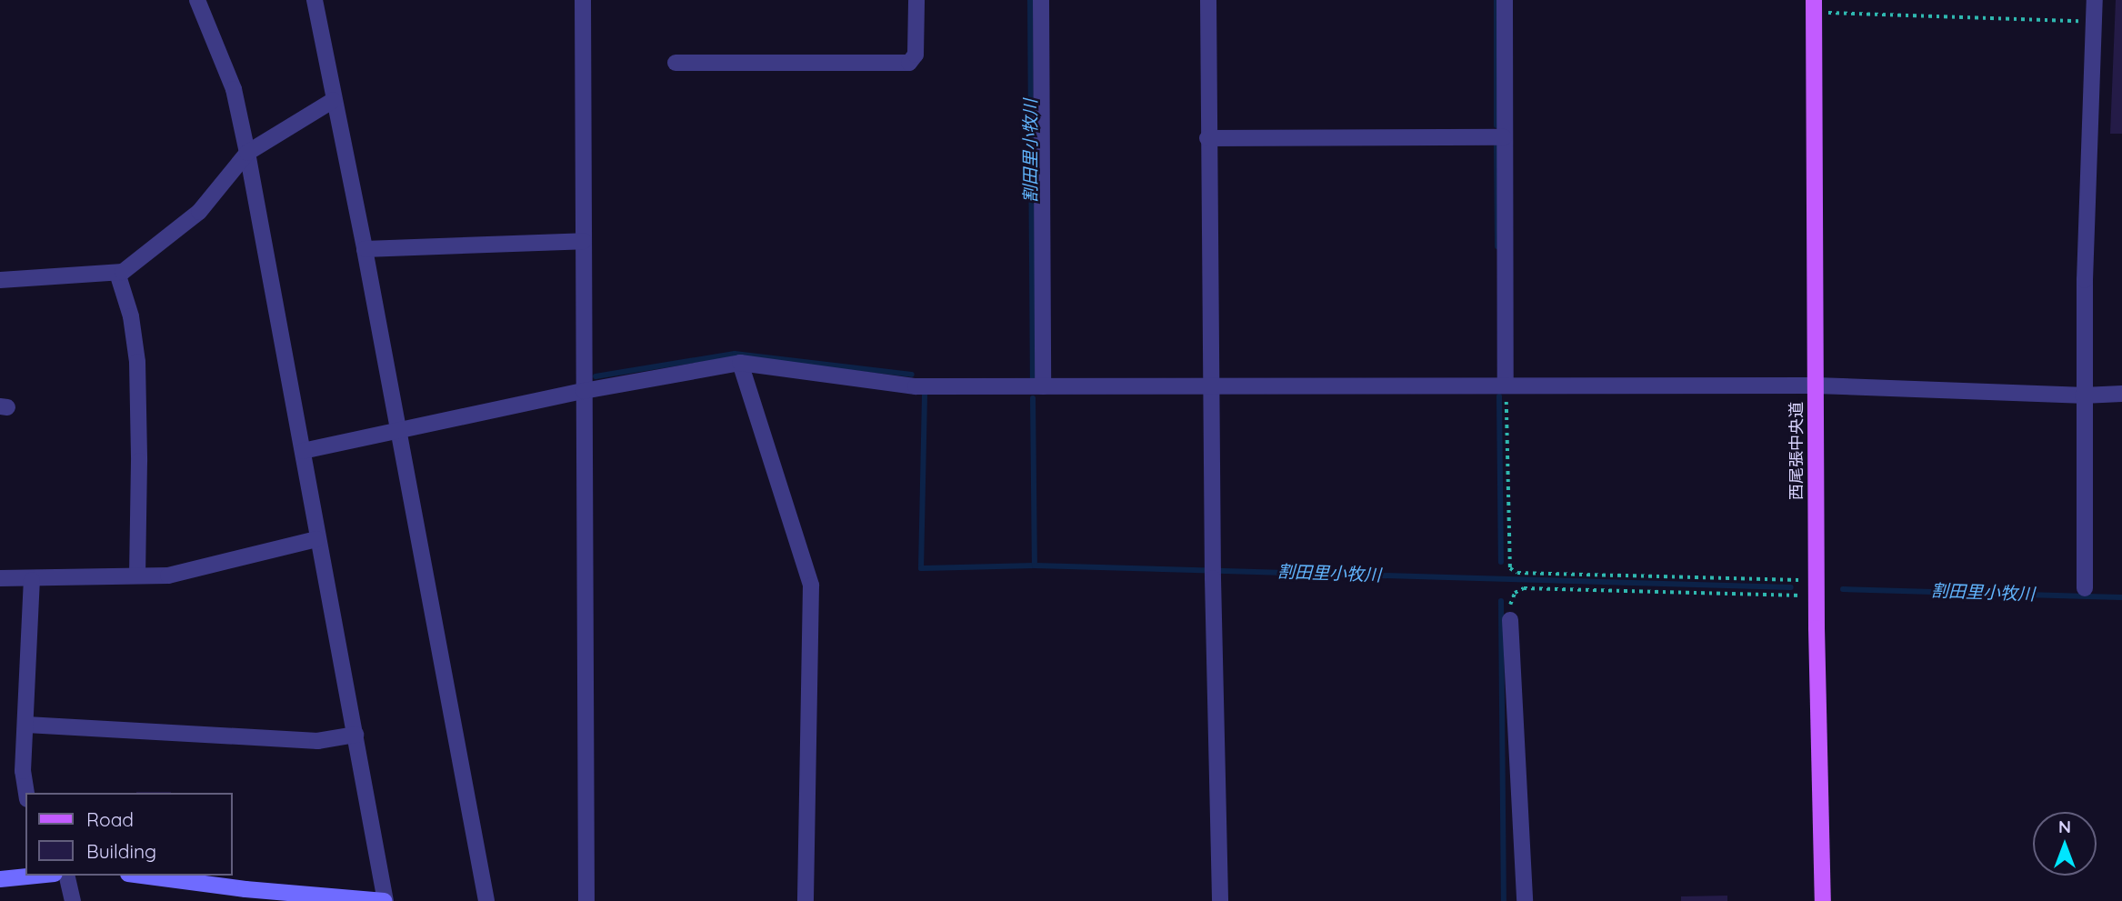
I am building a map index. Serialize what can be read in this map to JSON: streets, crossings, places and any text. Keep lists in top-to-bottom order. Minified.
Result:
{"streets":{"main road":["西尾張中央道"]},"water":["割田里小牧川"],"legend":["Road","Building"],"north":"top"}
